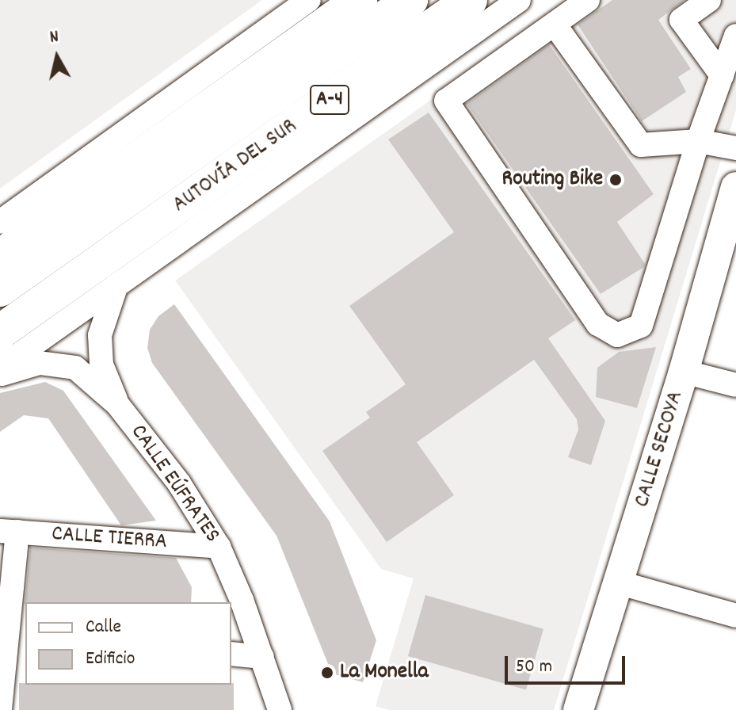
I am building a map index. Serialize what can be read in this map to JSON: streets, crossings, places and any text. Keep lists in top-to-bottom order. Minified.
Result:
{"streets":{"highway":["A-4","AUTOVÍA DEL SUR"],"main road":["CALLE SECOYA"],"street":["CALLE EÚFRATES","CALLE TIERRA"]},"crossings":[["CALLE EÚFRATES","CALLE TIERRA"]],"places":["Routing Bike","La Monella"],"legend":["Calle","Edificio"],"scale_bar":"50 m","north":"top"}
